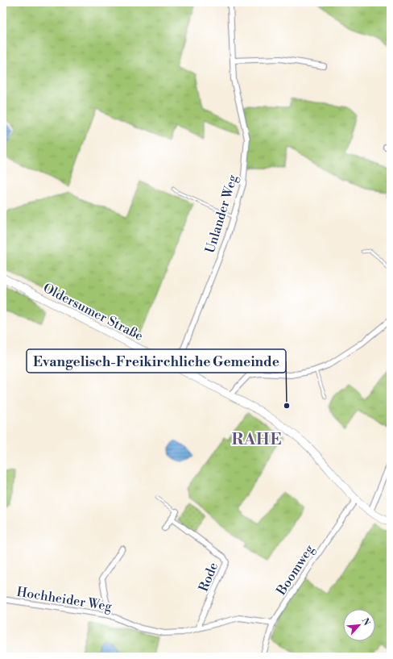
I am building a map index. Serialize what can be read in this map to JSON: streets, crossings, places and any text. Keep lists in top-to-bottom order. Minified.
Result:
{"streets":{"main road":["Oldersumer Straße"],"street":["Unlander Weg","Boomweg","Rode","Hochheider Weg"]},"crossings":[["Unlander Weg","Oldersumer Straße"],["Oldersumer Straße","Boomweg"],["Boomweg","Hochheider Weg"],["Rode","Hochheider Weg"]],"districts":["RAHE"],"places":["Evangelisch-Freikirchliche Gemeinde"],"north":"top right"}
